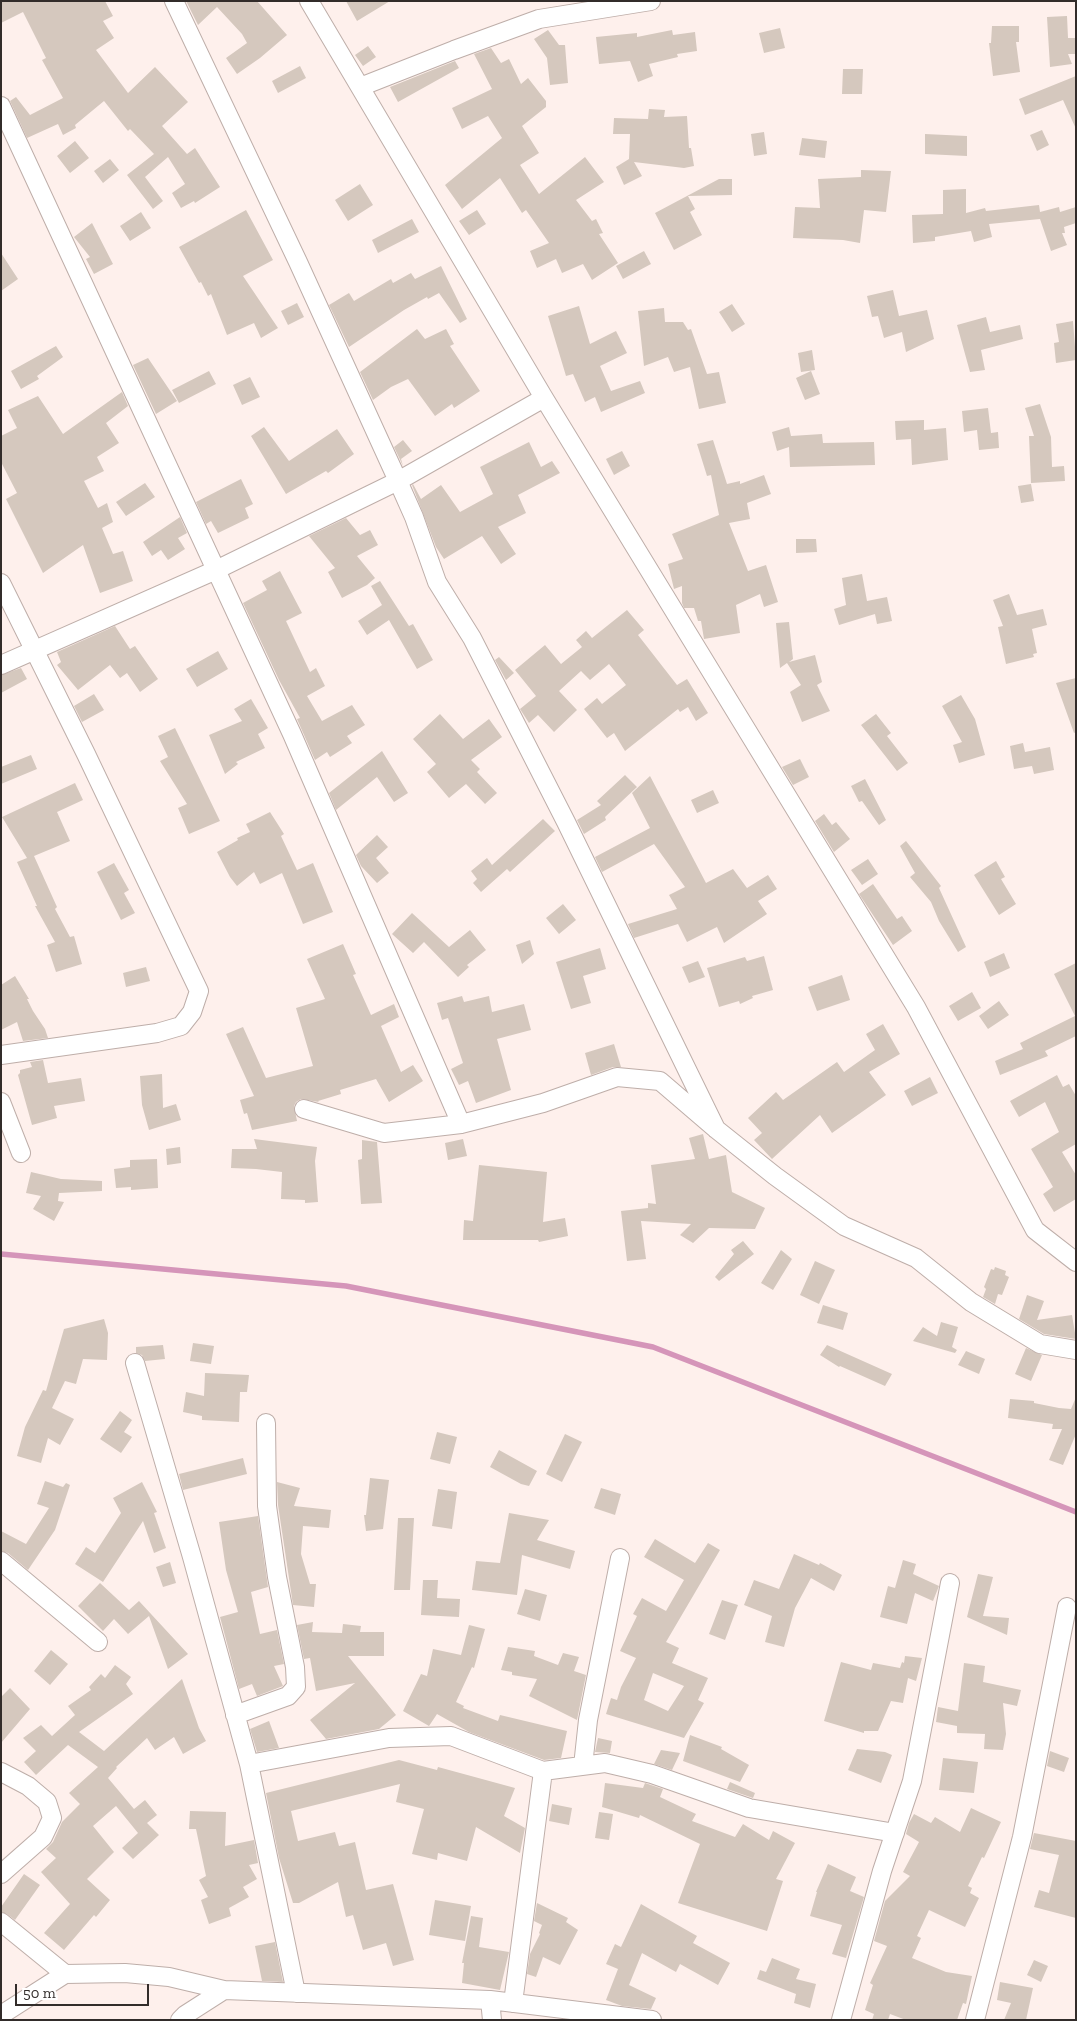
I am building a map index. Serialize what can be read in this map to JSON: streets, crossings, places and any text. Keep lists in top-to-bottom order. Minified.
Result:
{"scale_bar":"50 m"}
